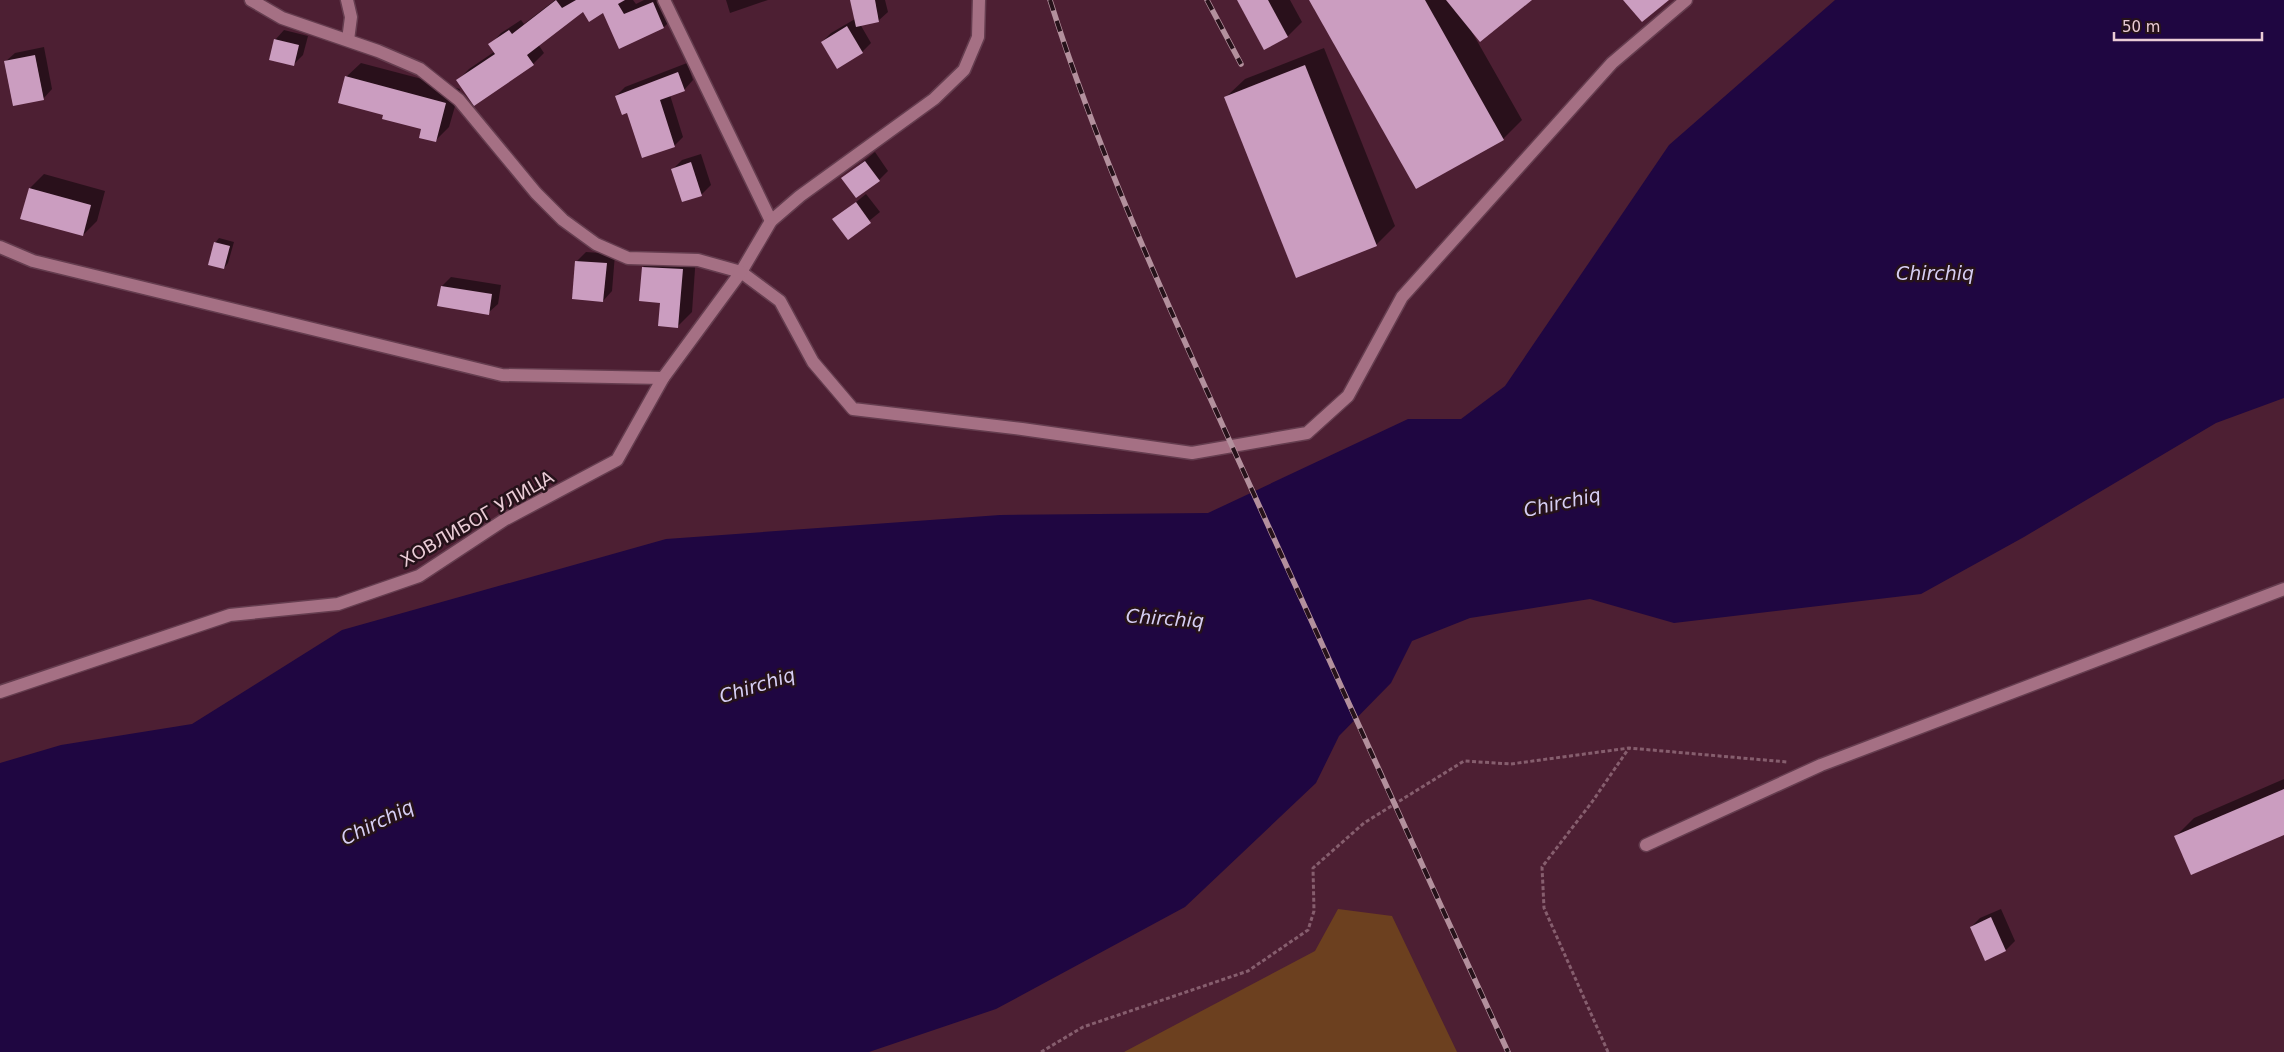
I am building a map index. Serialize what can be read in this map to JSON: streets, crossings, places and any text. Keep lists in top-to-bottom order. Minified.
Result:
{"streets":{"street":["ХОВЛИБОГ УЛИЦА"]},"water":["Chirchiq"],"scale_bar":"50 m"}
